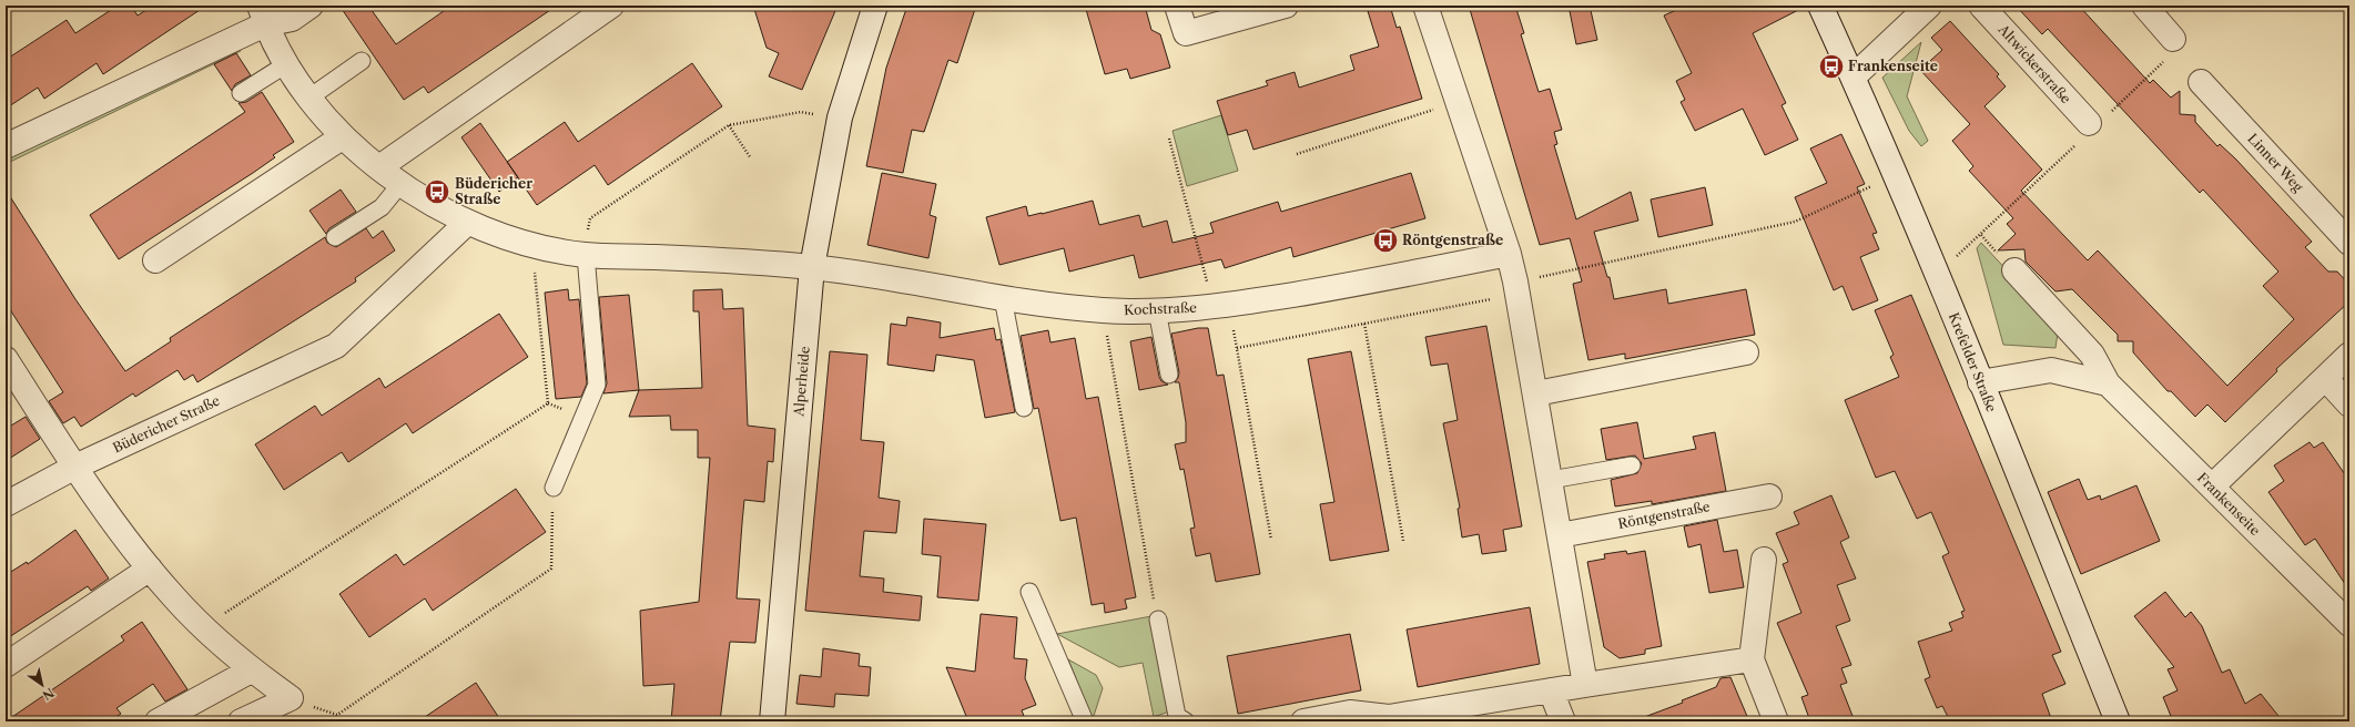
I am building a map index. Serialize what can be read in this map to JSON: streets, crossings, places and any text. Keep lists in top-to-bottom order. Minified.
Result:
{"streets":{"street":["Altwickerstraße","Linner Weg","Kochstraße","Krefelder Straße","Alperheide","Büdericher Straße","Frankenseite","Röntgenstraße"]},"crossings":[["Kochstraße","Alperheide"]],"places":{"bus stop":["Frankenseite","Büdericher Straße","Röntgenstraße"]},"north":"bottom right"}
